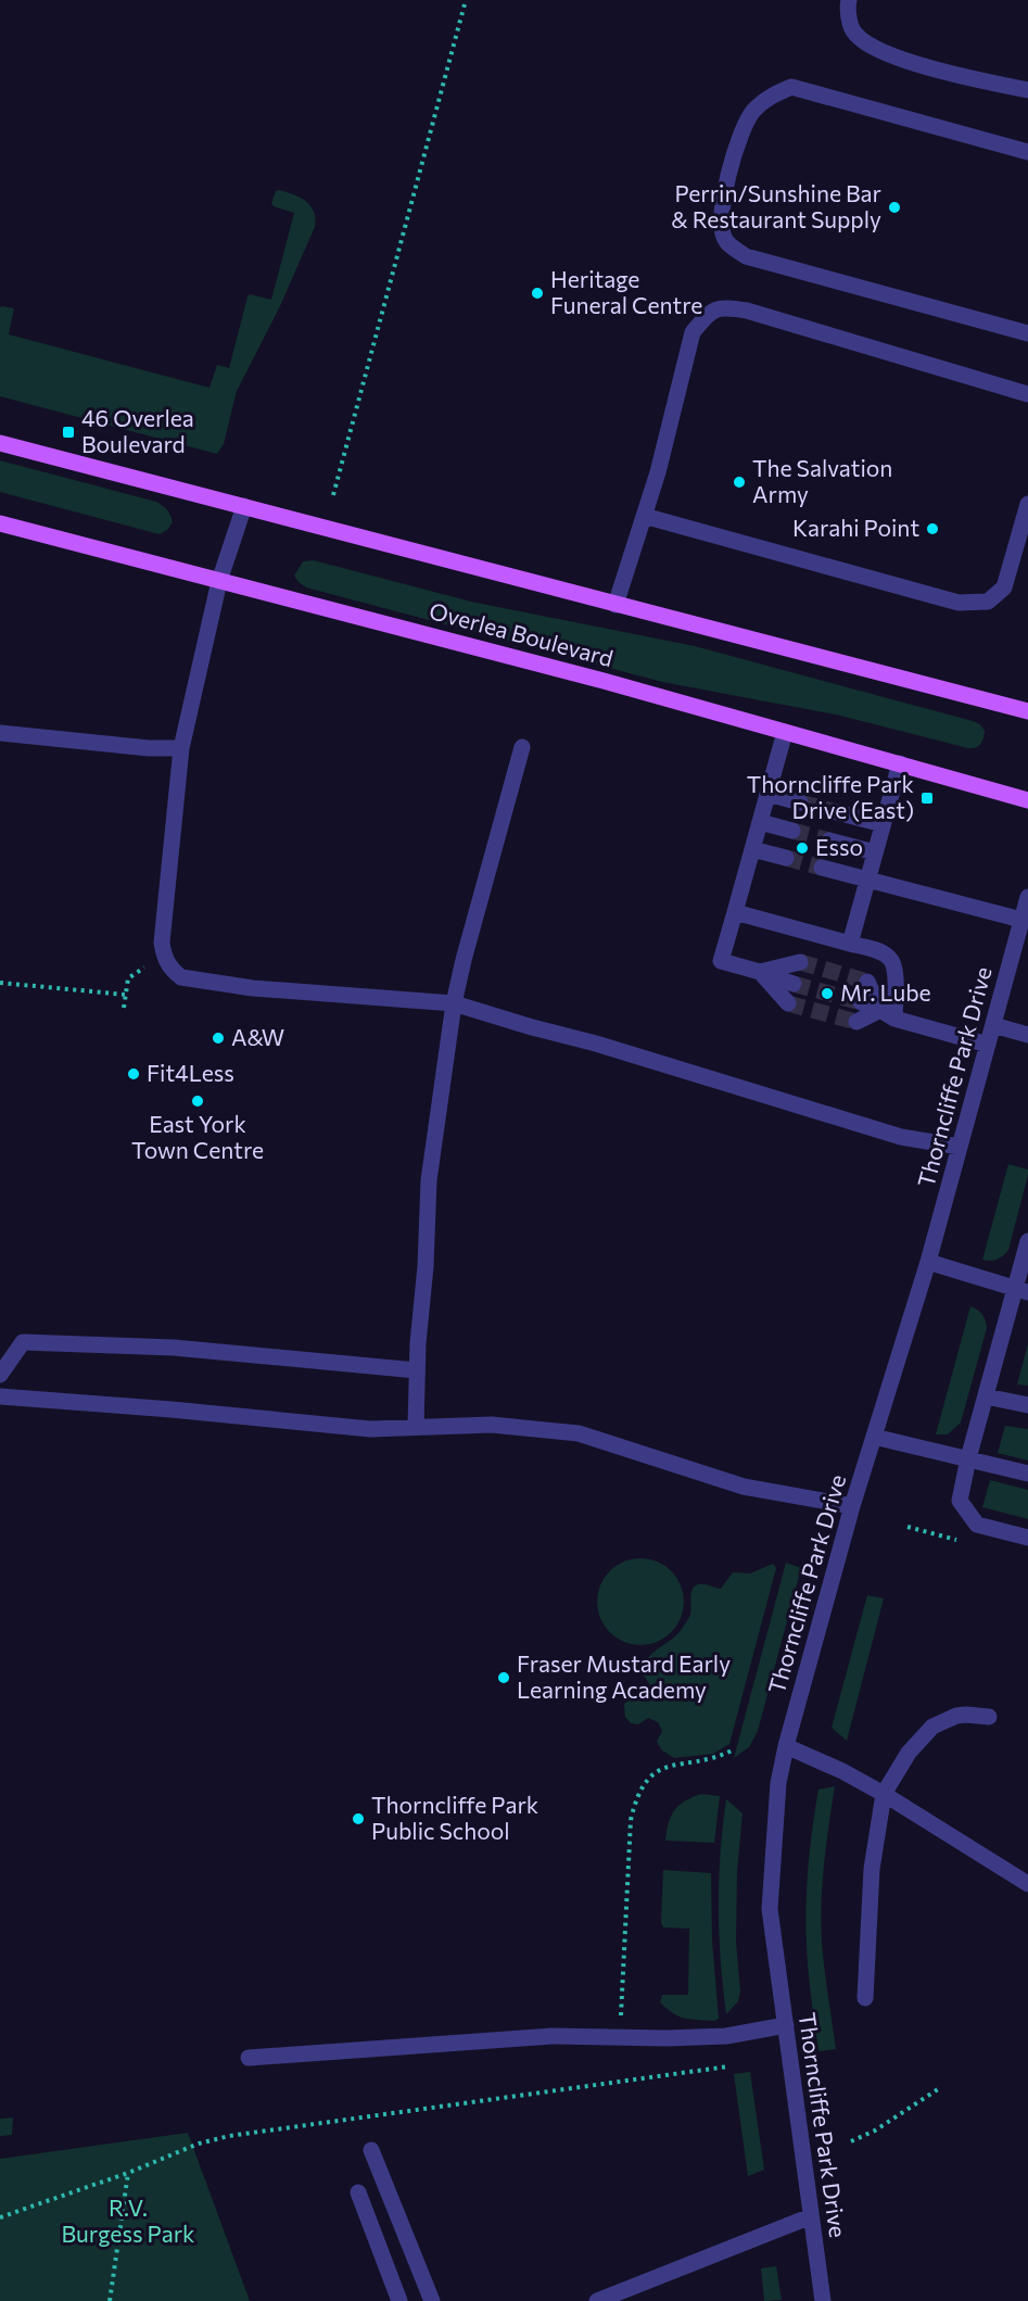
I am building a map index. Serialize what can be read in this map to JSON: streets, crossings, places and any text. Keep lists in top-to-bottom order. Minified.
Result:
{"streets":{"main road":["Overlea Boulevard"],"street":["Thorncliffe Park Drive"]},"parks":["R.V. Burgess Park"],"places":{"other":["Perrin/Sunshine Bar & Restaurant Supply","Heritage Funeral Centre","The Salvation Army","Karahi Point","Esso","Mr. Lube","A&W","Fit4Less","East York Town Centre","Fraser Mustard Early Learning Academy","Thorncliffe Park Public School"],"transit":["46 Overlea Boulevard","Thorncliffe Park Drive (East)"]}}
